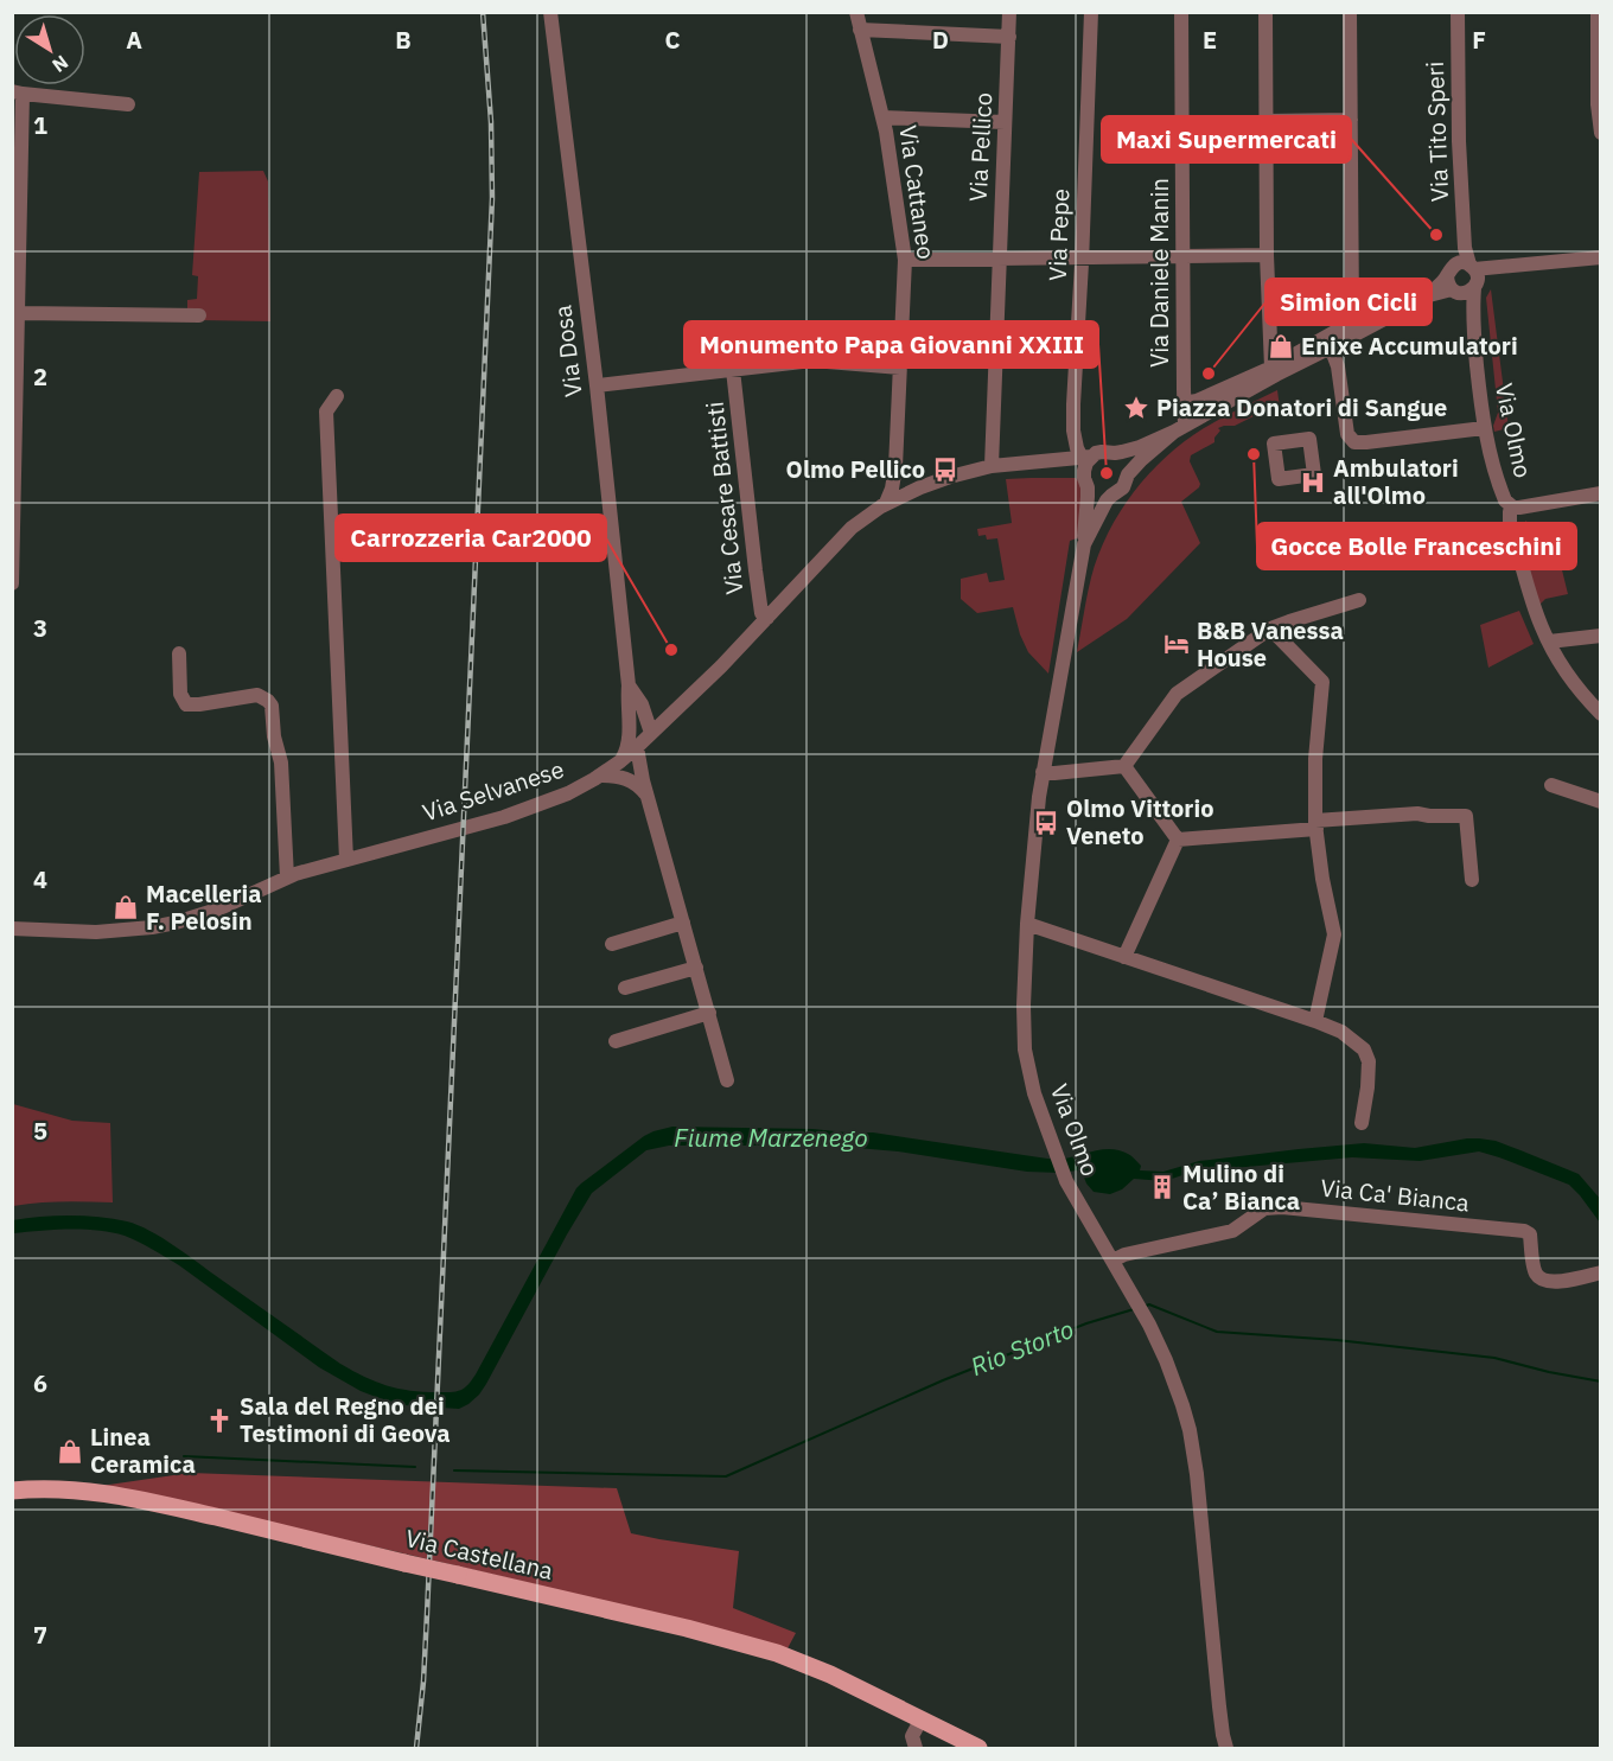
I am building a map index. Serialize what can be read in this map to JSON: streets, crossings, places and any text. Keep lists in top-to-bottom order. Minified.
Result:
{"streets":{"main road":["Via Castellana"],"street":["Via Tito Speri","Via Pellico","Via Cattaneo","Via Pepe","Via Daniele Manin","Via Dosa","Via Olmo","Via Cesare Battisti","Via Selvanese","Via Ca' Bianca"]},"crossings":[["Via Tito Speri","Via Olmo"],["Via Pellico","Via Selvanese"],["Via Cattaneo","Via Cesare Battisti"],["Via Cattaneo","Via Selvanese"],["Via Pepe","Via Olmo"],["Via Pepe","Via Selvanese"],["Via Daniele Manin","Via Olmo"],["Via Dosa","Via Cesare Battisti"],["Via Dosa","Via Selvanese"],["Via Olmo","Via Selvanese"],["Via Olmo","Via Ca' Bianca"],["Via Cesare Battisti","Via Selvanese"]],"water":["Fiume Marzenego","Rio Storto"],"places":{"other":["Maxi Supermercati","Simion Cicli","Gocce Bolle Franceschini","Monumento Papa Giovanni XXIII","Carrozzeria Car2000"],"shop":["Enixe Accumulatori","Macelleria F. Pelosin","Linea Ceramica"],"place":["Piazza Donatori di Sangue"],"bus stop":["Olmo Pellico","Olmo Vittorio Veneto"],"hospital":["Ambulatori all'Olmo"],"hotel":["B&B Vanessa House"],"building":["Mulino di Ca’ Bianca"],"church":["Sala del Regno dei Testimoni di Geova"]},"north":"bottom right","grid":{"columns":["A","B","C","D","E","F"],"rows":["1","2","3","4","5","6","7"]}}
